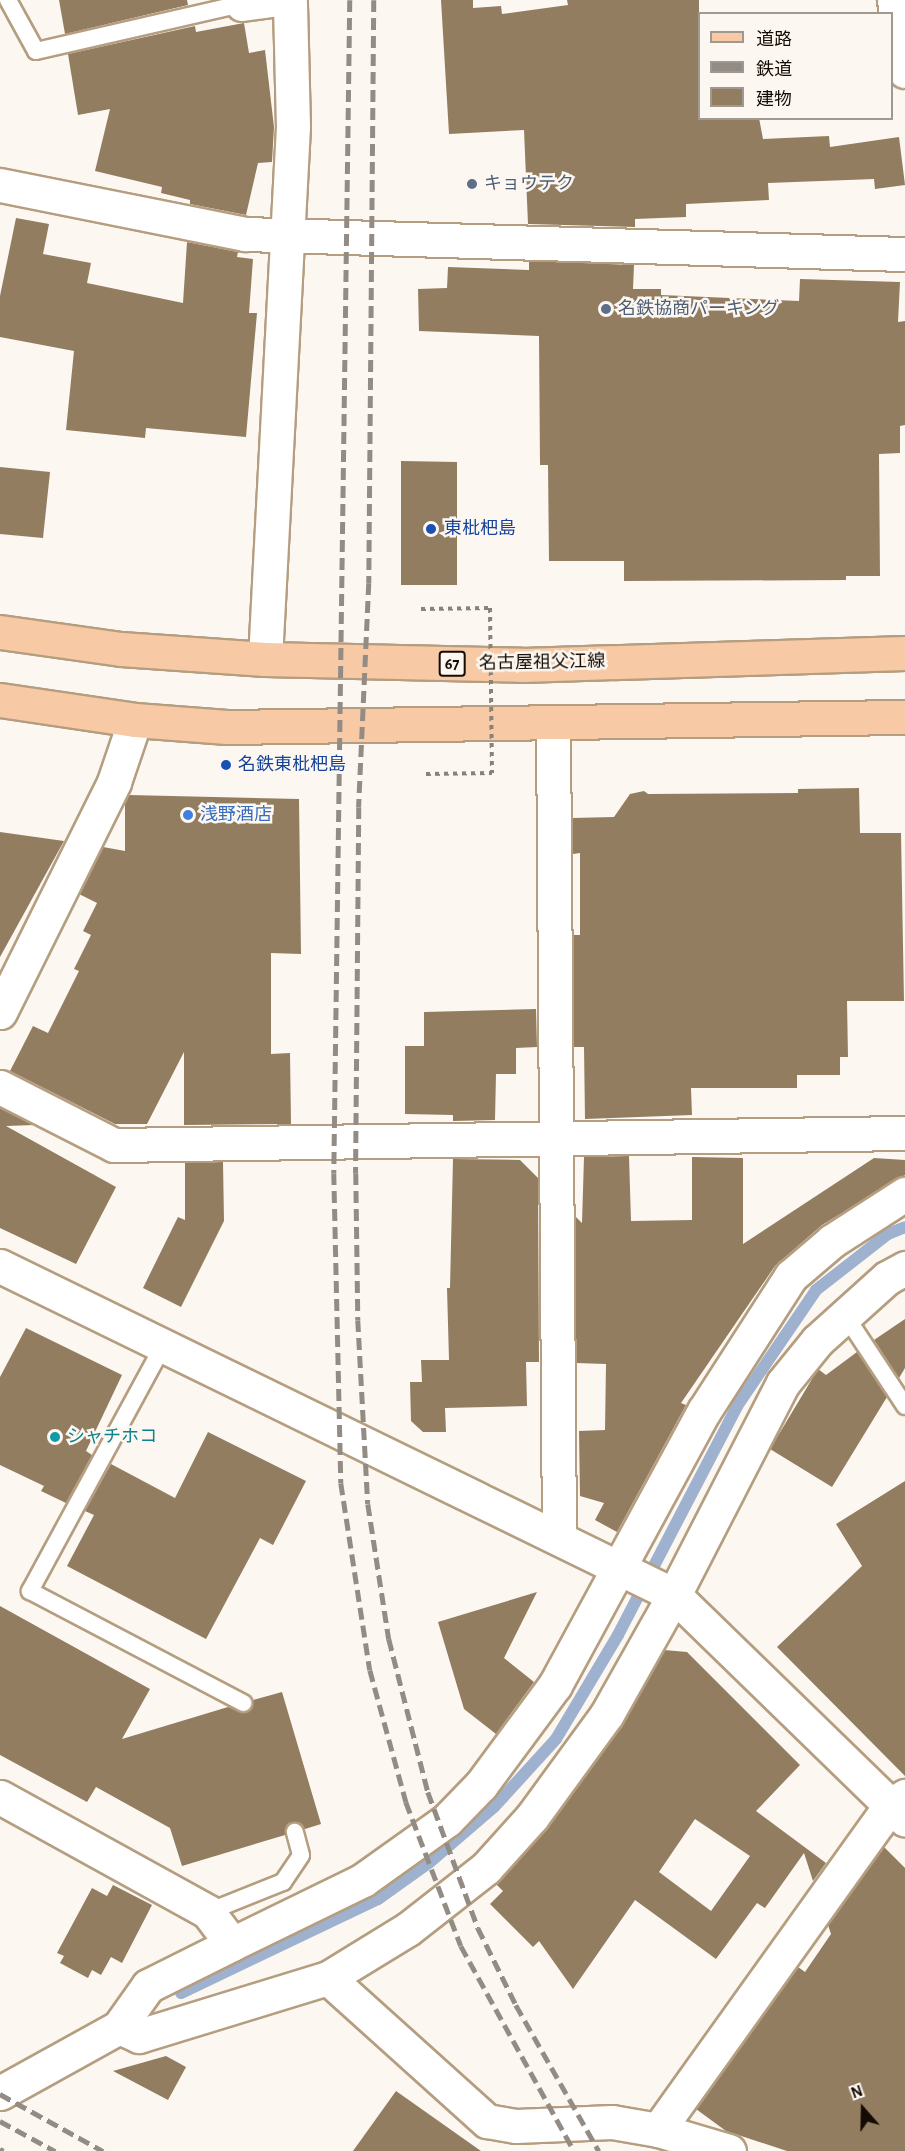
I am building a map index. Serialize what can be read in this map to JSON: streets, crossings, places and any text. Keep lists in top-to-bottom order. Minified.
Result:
{"streets":{"main road":["名古屋祖父江線","67"]},"places":["キョウテク","名鉄協商パーキング","東枇杷島","名鉄東枇杷島","浅野酒店","シャチホコ"],"legend":["道路","鉄道","建物"],"north":"top"}
